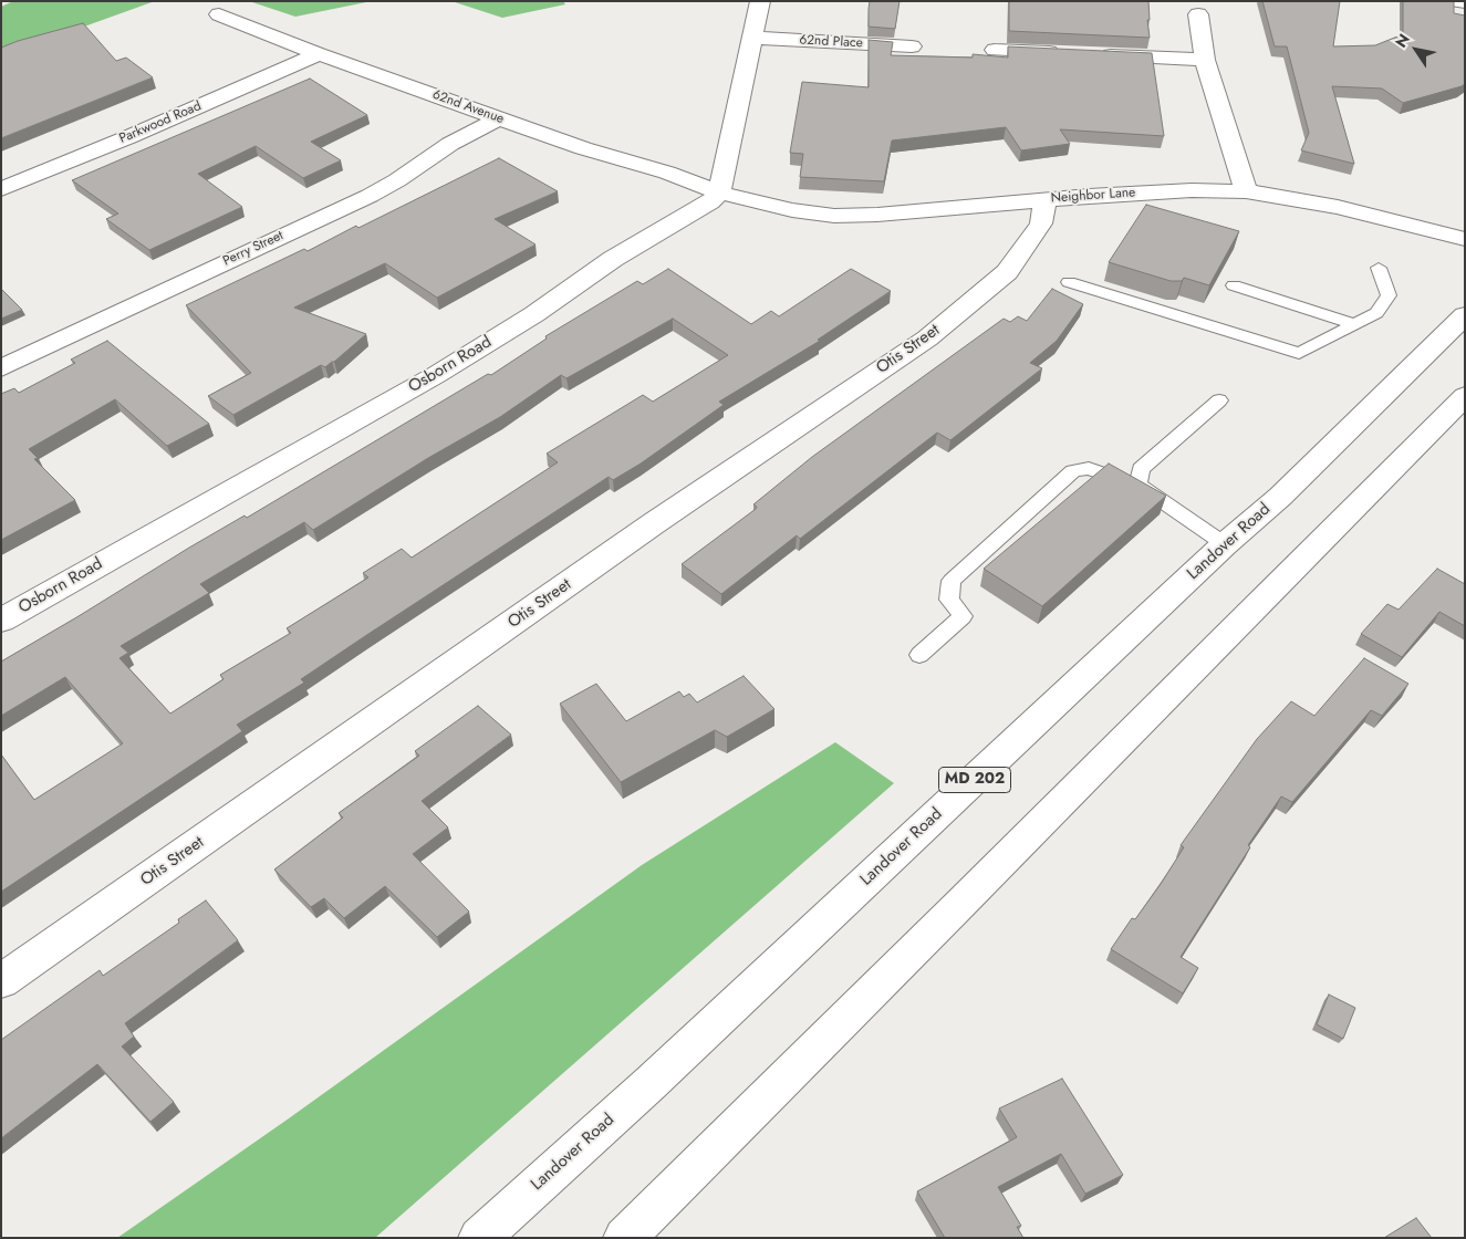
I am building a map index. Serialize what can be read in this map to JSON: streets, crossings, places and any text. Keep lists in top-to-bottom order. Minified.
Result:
{"streets":{"street":["62nd Place","62nd Avenue","Parkwood Road","Neighbor Lane","Perry Street","Otis Street","Osborn Road","Landover Road","MD 202"]},"crossings":[["62nd Avenue","Parkwood Road"],["62nd Avenue","Neighbor Lane"],["62nd Avenue","Perry Street"],["62nd Avenue","Osborn Road"],["Neighbor Lane","Otis Street"],["Neighbor Lane","Osborn Road"]],"north":"top left"}
